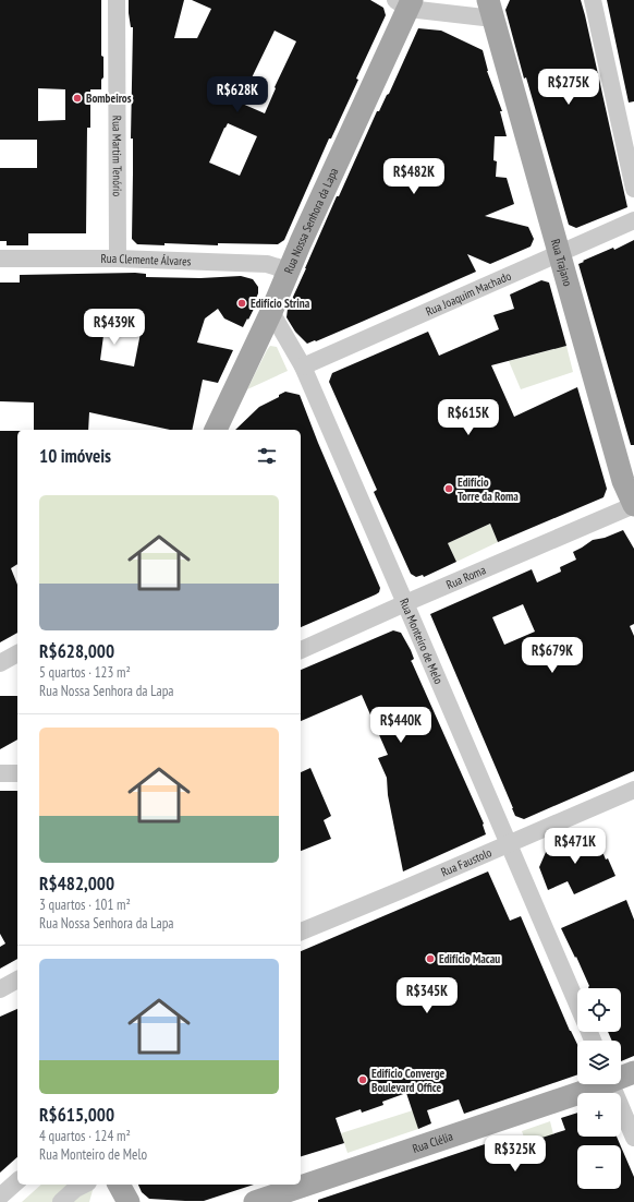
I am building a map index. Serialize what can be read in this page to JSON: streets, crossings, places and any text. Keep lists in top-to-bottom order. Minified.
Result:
{"streets":{"main road":["Rua Nossa Senhora da Lapa","Rua Trajano","Rua Clélia"],"street":["Rua Martim Tenório","Rua Clemente Álvares","Rua Joaquim Machado","Rua Roma","Rua Monteiro de Melo","Rua Faustolo"]},"crossings":[["Rua Martim Tenório","Rua Clemente Álvares"],["Rua Nossa Senhora da Lapa","Rua Clemente Álvares"],["Rua Nossa Senhora da Lapa","Rua Monteiro de Melo"],["Rua Trajano","Rua Joaquim Machado"],["Rua Trajano","Rua Roma"],["Rua Joaquim Machado","Rua Monteiro de Melo"],["Rua Roma","Rua Monteiro de Melo"],["Rua Monteiro de Melo","Rua Faustolo"]],"places":["Bombeiros","Edifício Strina","Edifício Torre da Roma","Edifício Macau","Edifício Converge Boulevard Office"],"page":{"price":["R$275K","R$628K","R$482K","R$439K","R$615K","R$679K","R$440K","R$471K","R$345K","R$325K"],"heading":"10 imóveis","list":[{"name":"R$628,000","note":"5 quartos · 123 m² · Rua Nossa Senhora da Lapa"},{"name":"R$482,000","note":"3 quartos · 101 m² · Rua Nossa Senhora da Lapa"},{"name":"R$615,000","note":"4 quartos · 124 m² · Rua Monteiro de Melo"}],"map_buttons":["+","−"]}}
